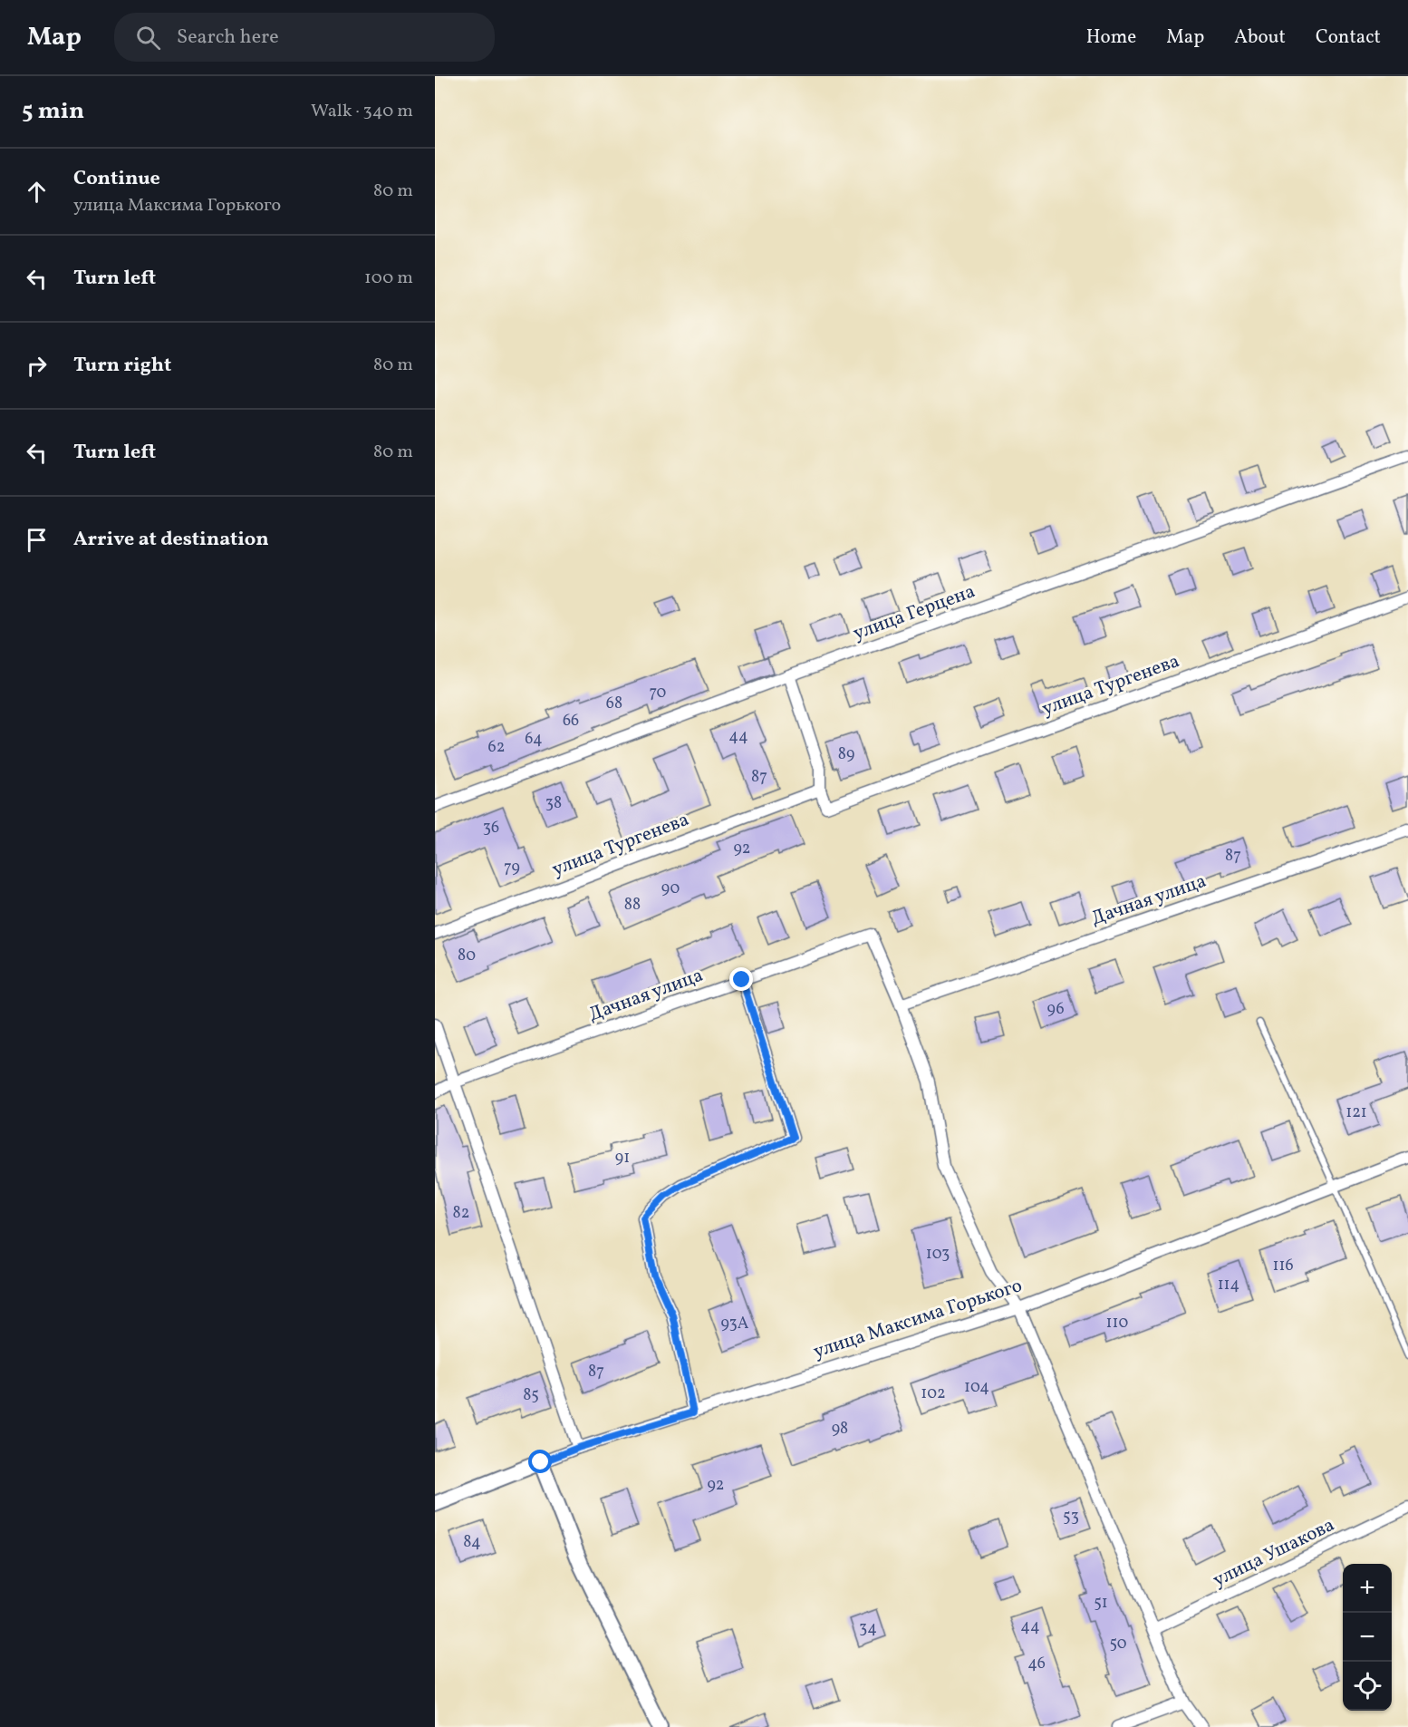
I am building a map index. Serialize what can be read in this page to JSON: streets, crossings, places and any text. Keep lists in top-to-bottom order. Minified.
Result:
{"streets":{"street":["улица Герцена","улица Тургенева","Дачная улица","улица Максима Горького","улица Ушакова"]},"house_numbers":["70","68","66","44","64","62","89","87","38","36","92","87","79","90","88","80","96","121","91","82","103","116","114","110","93А","87","104","102","85","98","92","53","84","51","44","34","50","46"],"page":{"header":"Map","search":"Search here","nav":["Home","Map","About","Contact"],"heading":["5 min","Walk · 340 m"],"list":[["Continue","улица Максима Горького","80 m"],["Turn left","100 m"],["Turn right","80 m"],["Turn left","80 m"],"Arrive at destination"],"map_buttons":["+","−"]}}
